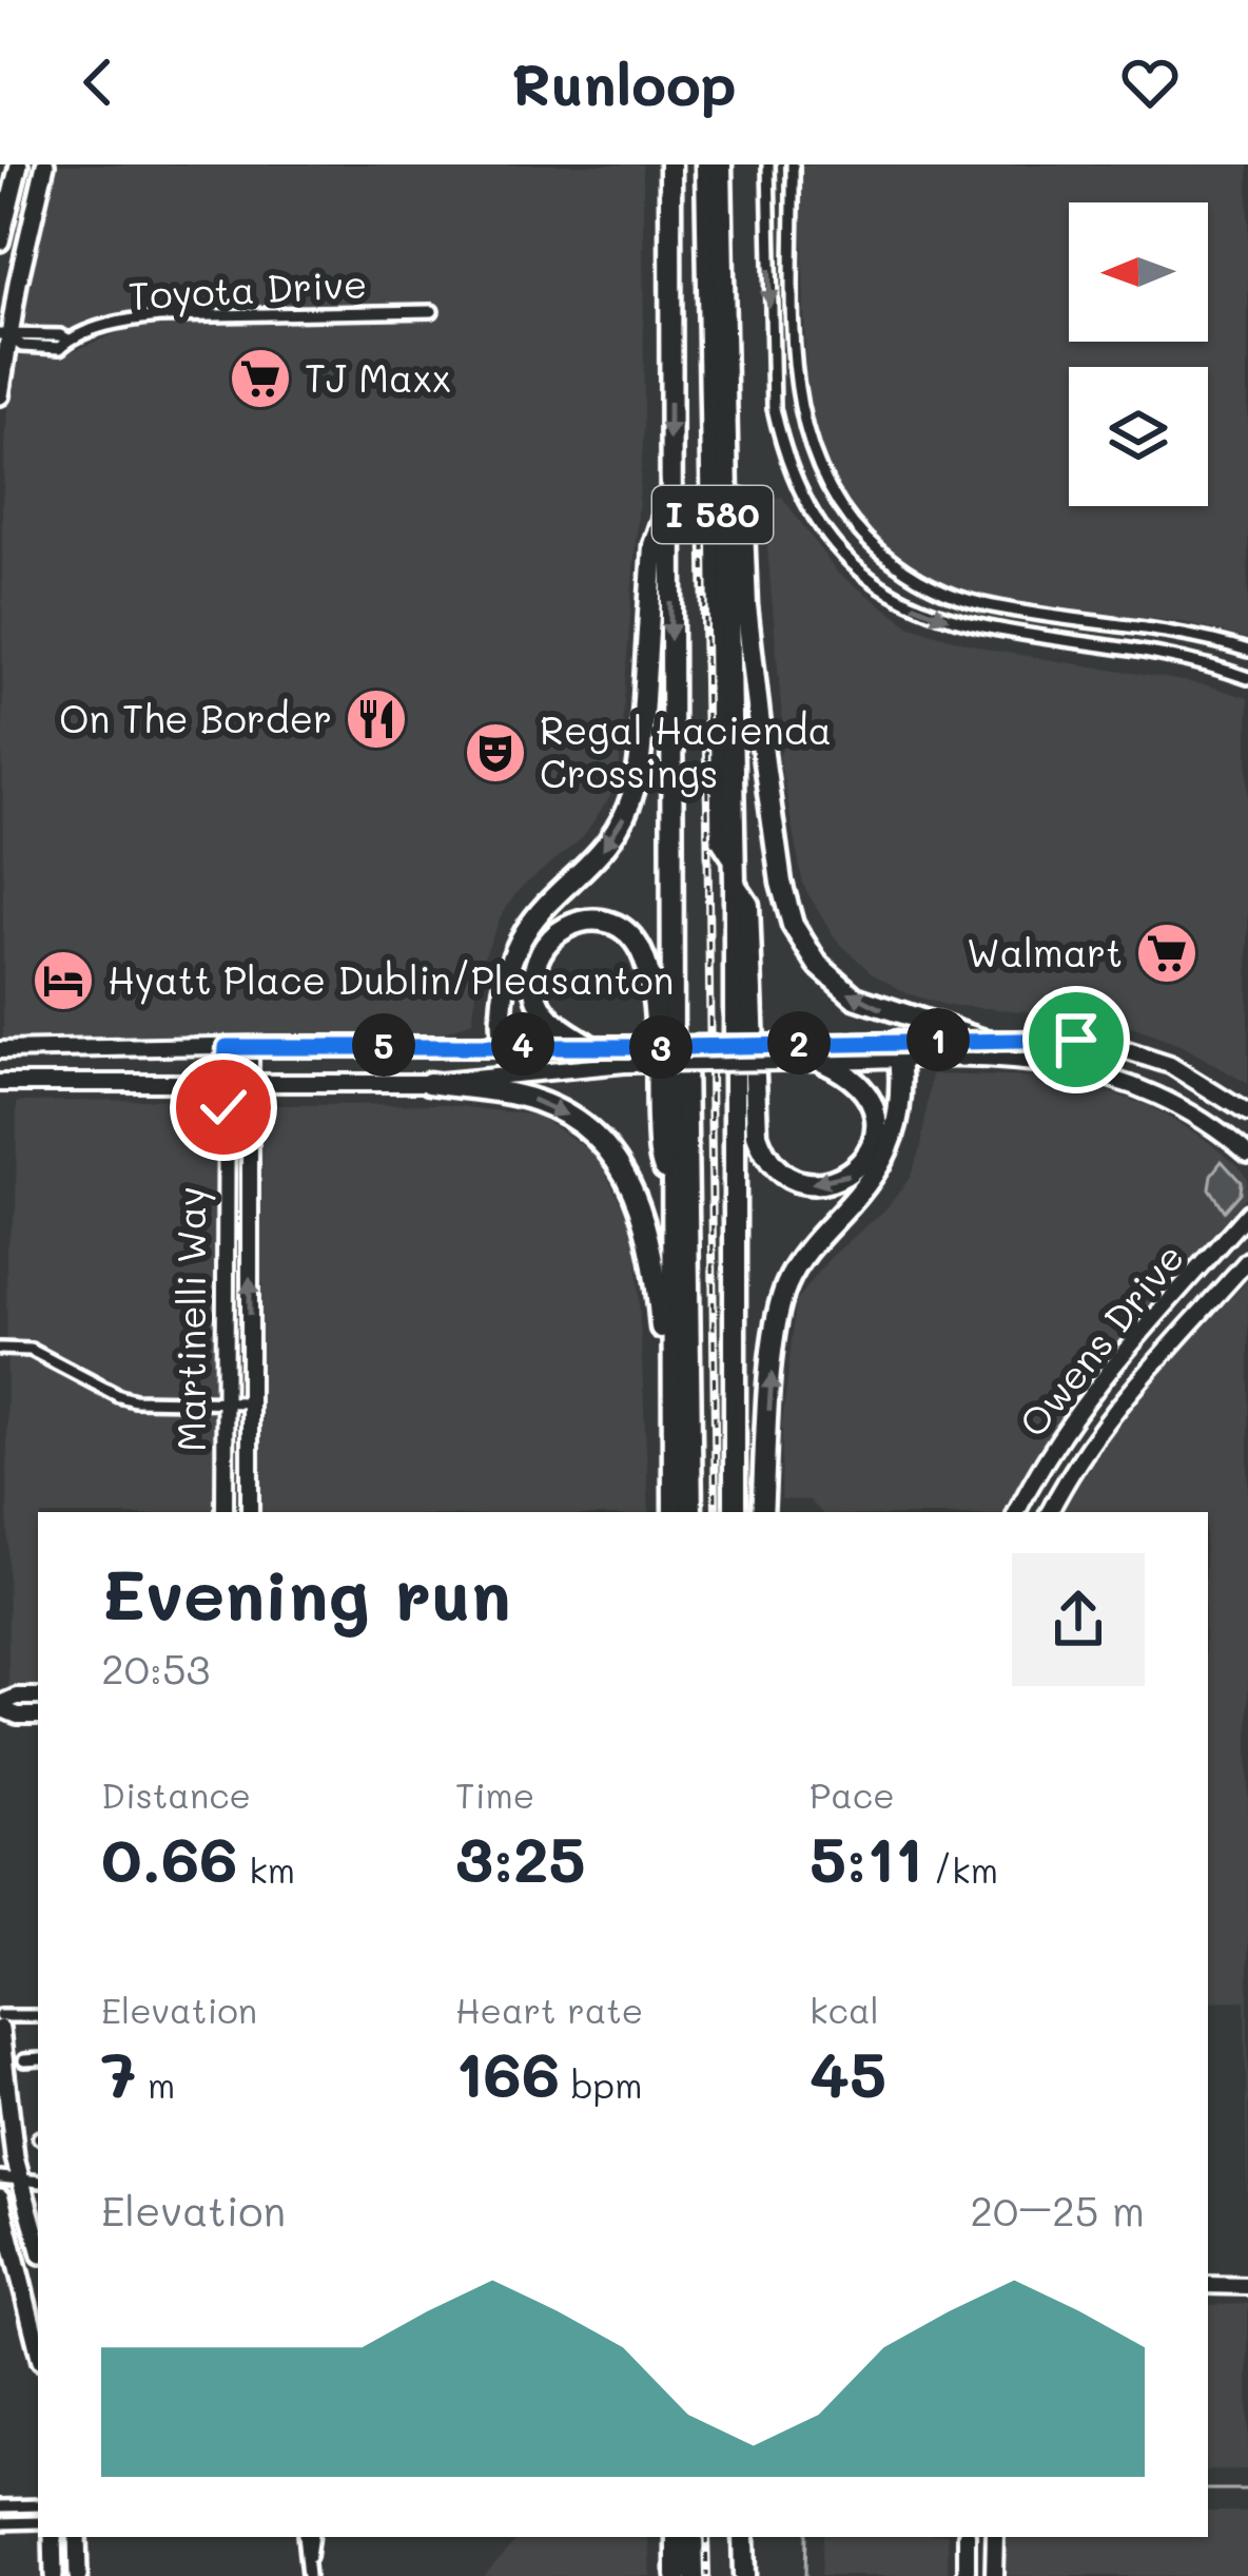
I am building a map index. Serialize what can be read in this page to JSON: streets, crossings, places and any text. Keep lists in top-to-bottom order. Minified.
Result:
{"streets":{"highway":["I 580"],"main road":["Martinelli Way","Owens Drive"],"street":["Toyota Drive"]},"places":{"supermarket":["TJ Maxx","Walmart"],"restaurant":["On The Border"],"theatre":["Regal Hacienda Crossings"],"hotel":["Hyatt Place Dublin/Pleasanton"]},"north":"left","page":{"header":"Runloop","pins":["1","2","4","5","3"],"heading":["Evening run","20:53"],"stats":[["Distance","0.66 km"],["Time","3:25"],["Pace","5:11 /km"],["Elevation","7 m"],["Heart rate","166 bpm"],["kcal","45"]],"chart":["Elevation","20–25 m"]}}
